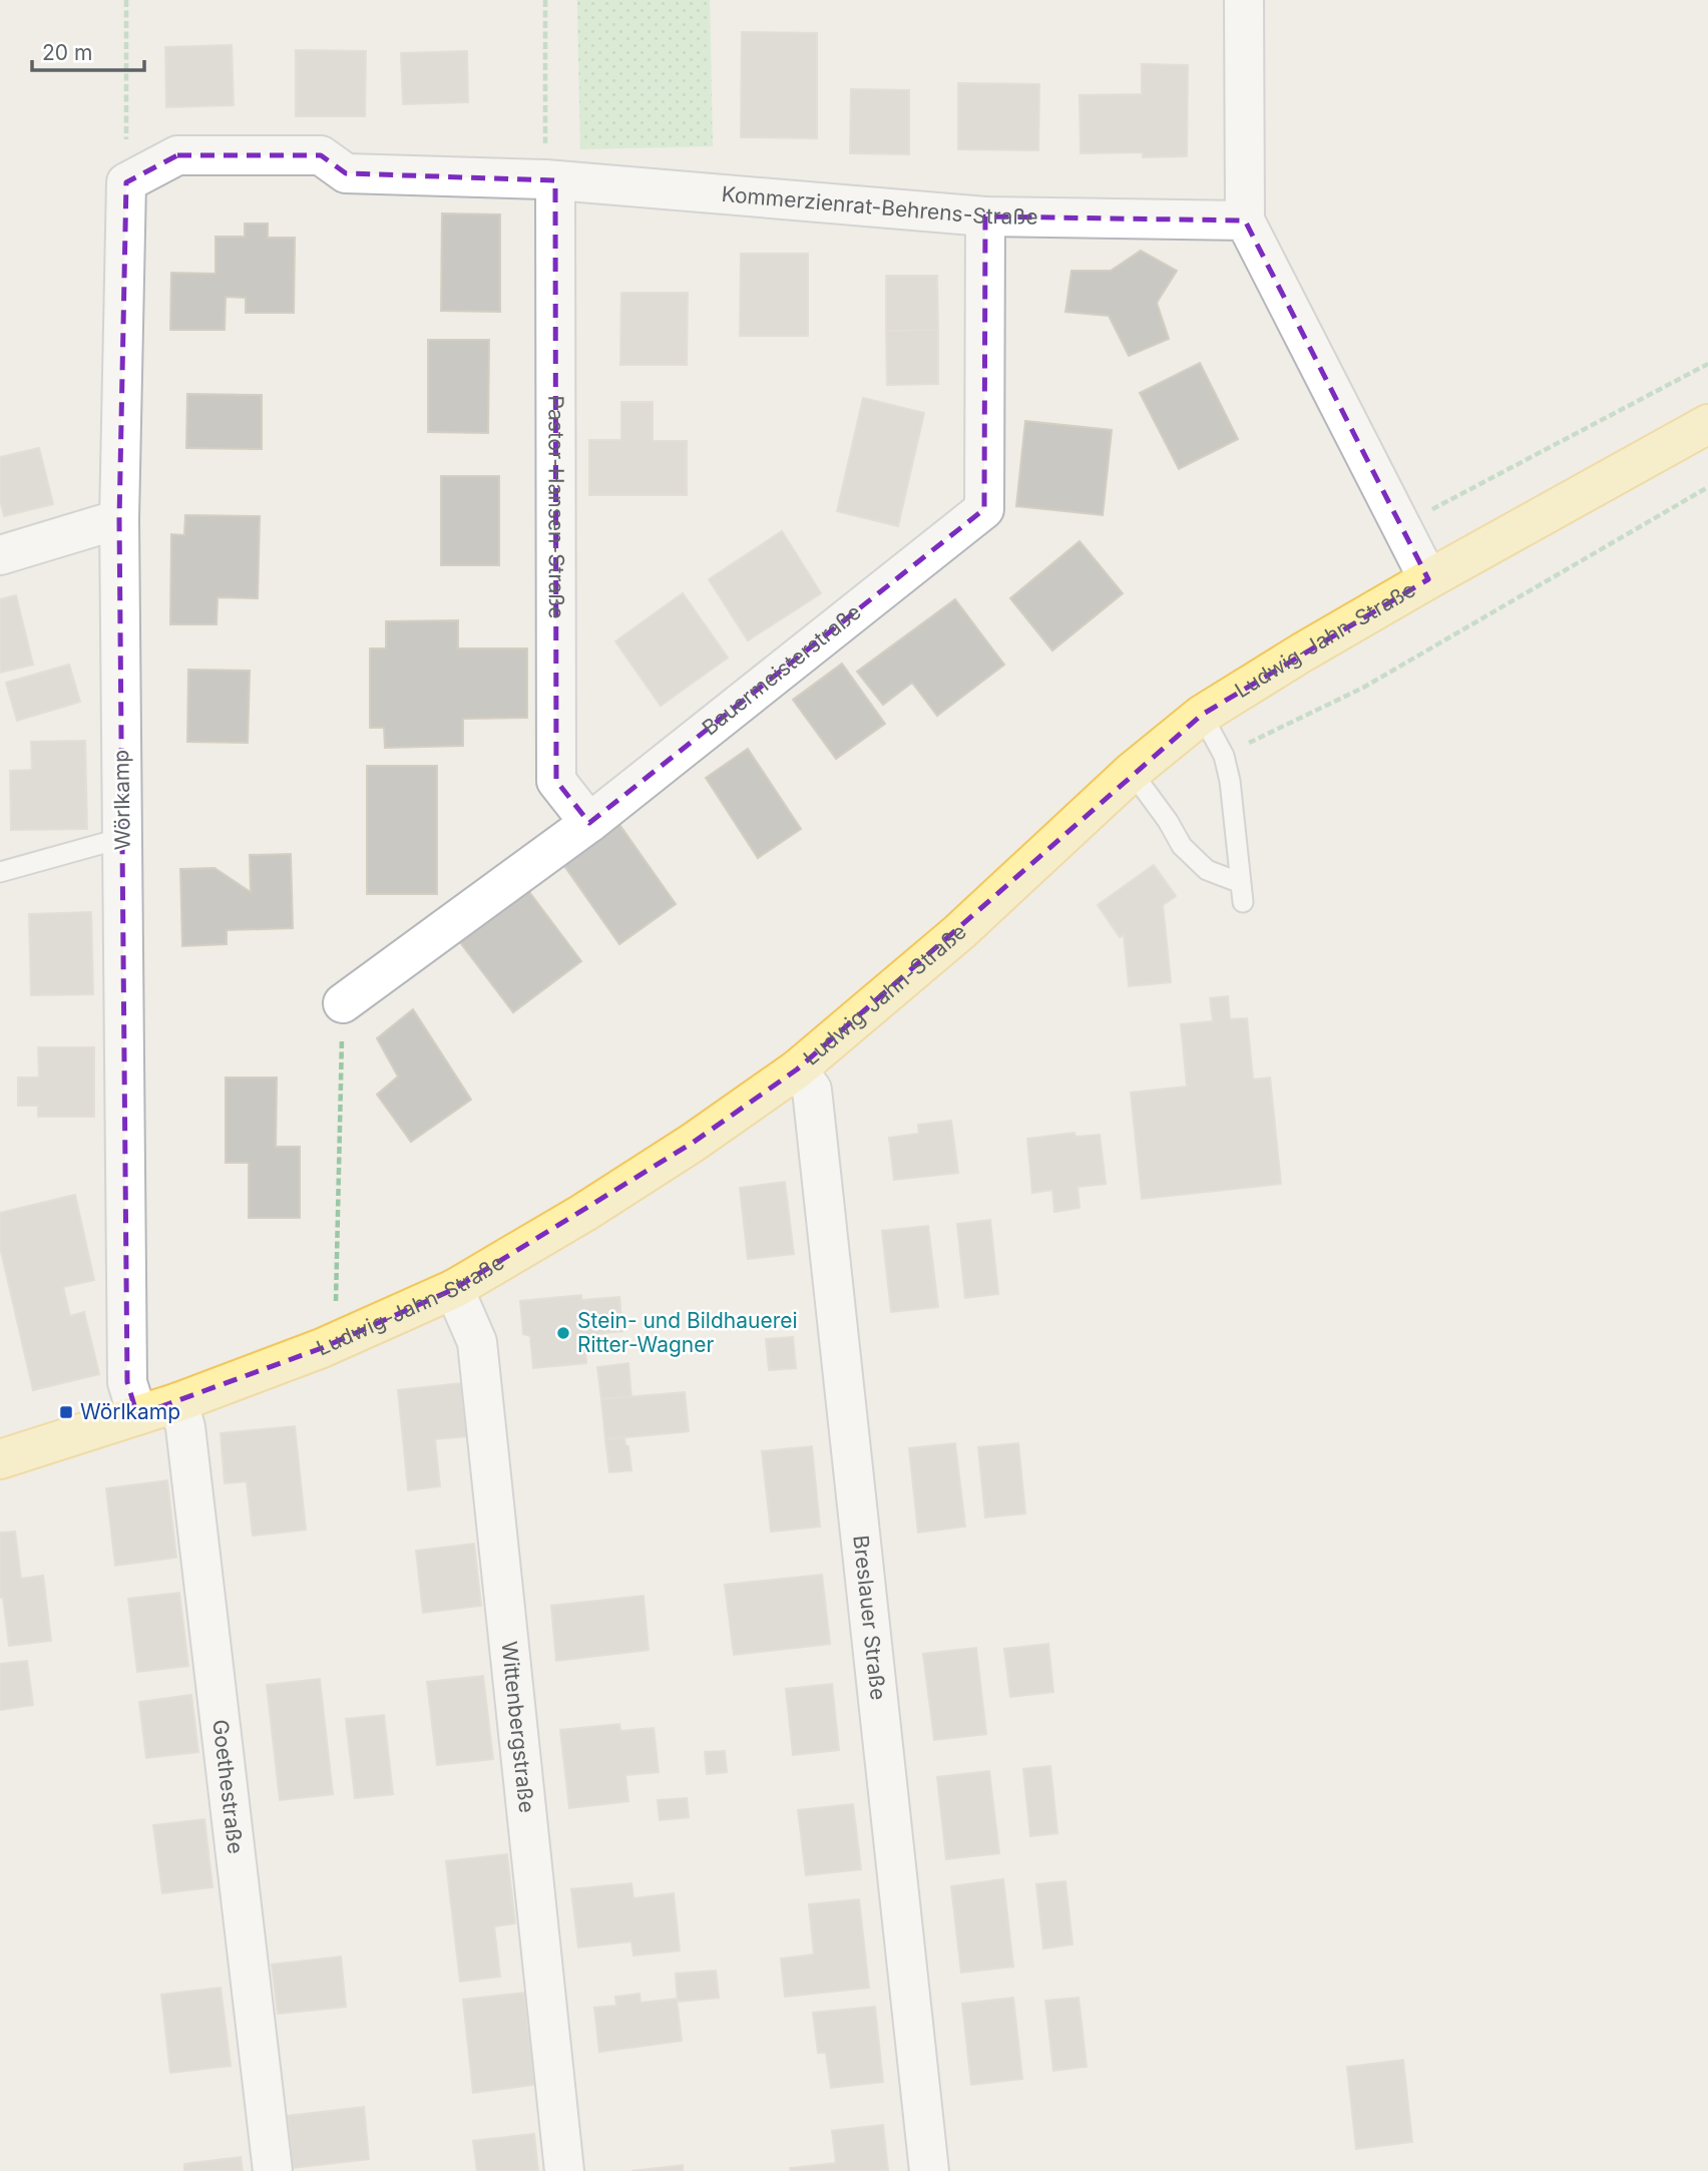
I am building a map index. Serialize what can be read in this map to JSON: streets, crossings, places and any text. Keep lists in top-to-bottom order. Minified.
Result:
{"streets":{"main road":["Ludwig-Jahn-Straße"],"street":["Kommerzienrat-Behrens-Straße","Pastor-Hansen-Straße","Bauermeisterstraße","Wörlkamp","Breslauer Straße","Wittenbergstraße","Goethestraße"]},"crossings":[["Kommerzienrat-Behrens-Straße","Pastor-Hansen-Straße"],["Kommerzienrat-Behrens-Straße","Bauermeisterstraße"],["Kommerzienrat-Behrens-Straße","Wörlkamp"],["Pastor-Hansen-Straße","Bauermeisterstraße"],["Ludwig-Jahn-Straße","Wörlkamp"],["Ludwig-Jahn-Straße","Breslauer Straße"],["Ludwig-Jahn-Straße","Wittenbergstraße"],["Ludwig-Jahn-Straße","Goethestraße"]],"places":{"other":["Stein- und Bildhauerei Ritter-Wagner"],"transit":["Wörlkamp"]},"scale_bar":"20 m"}
